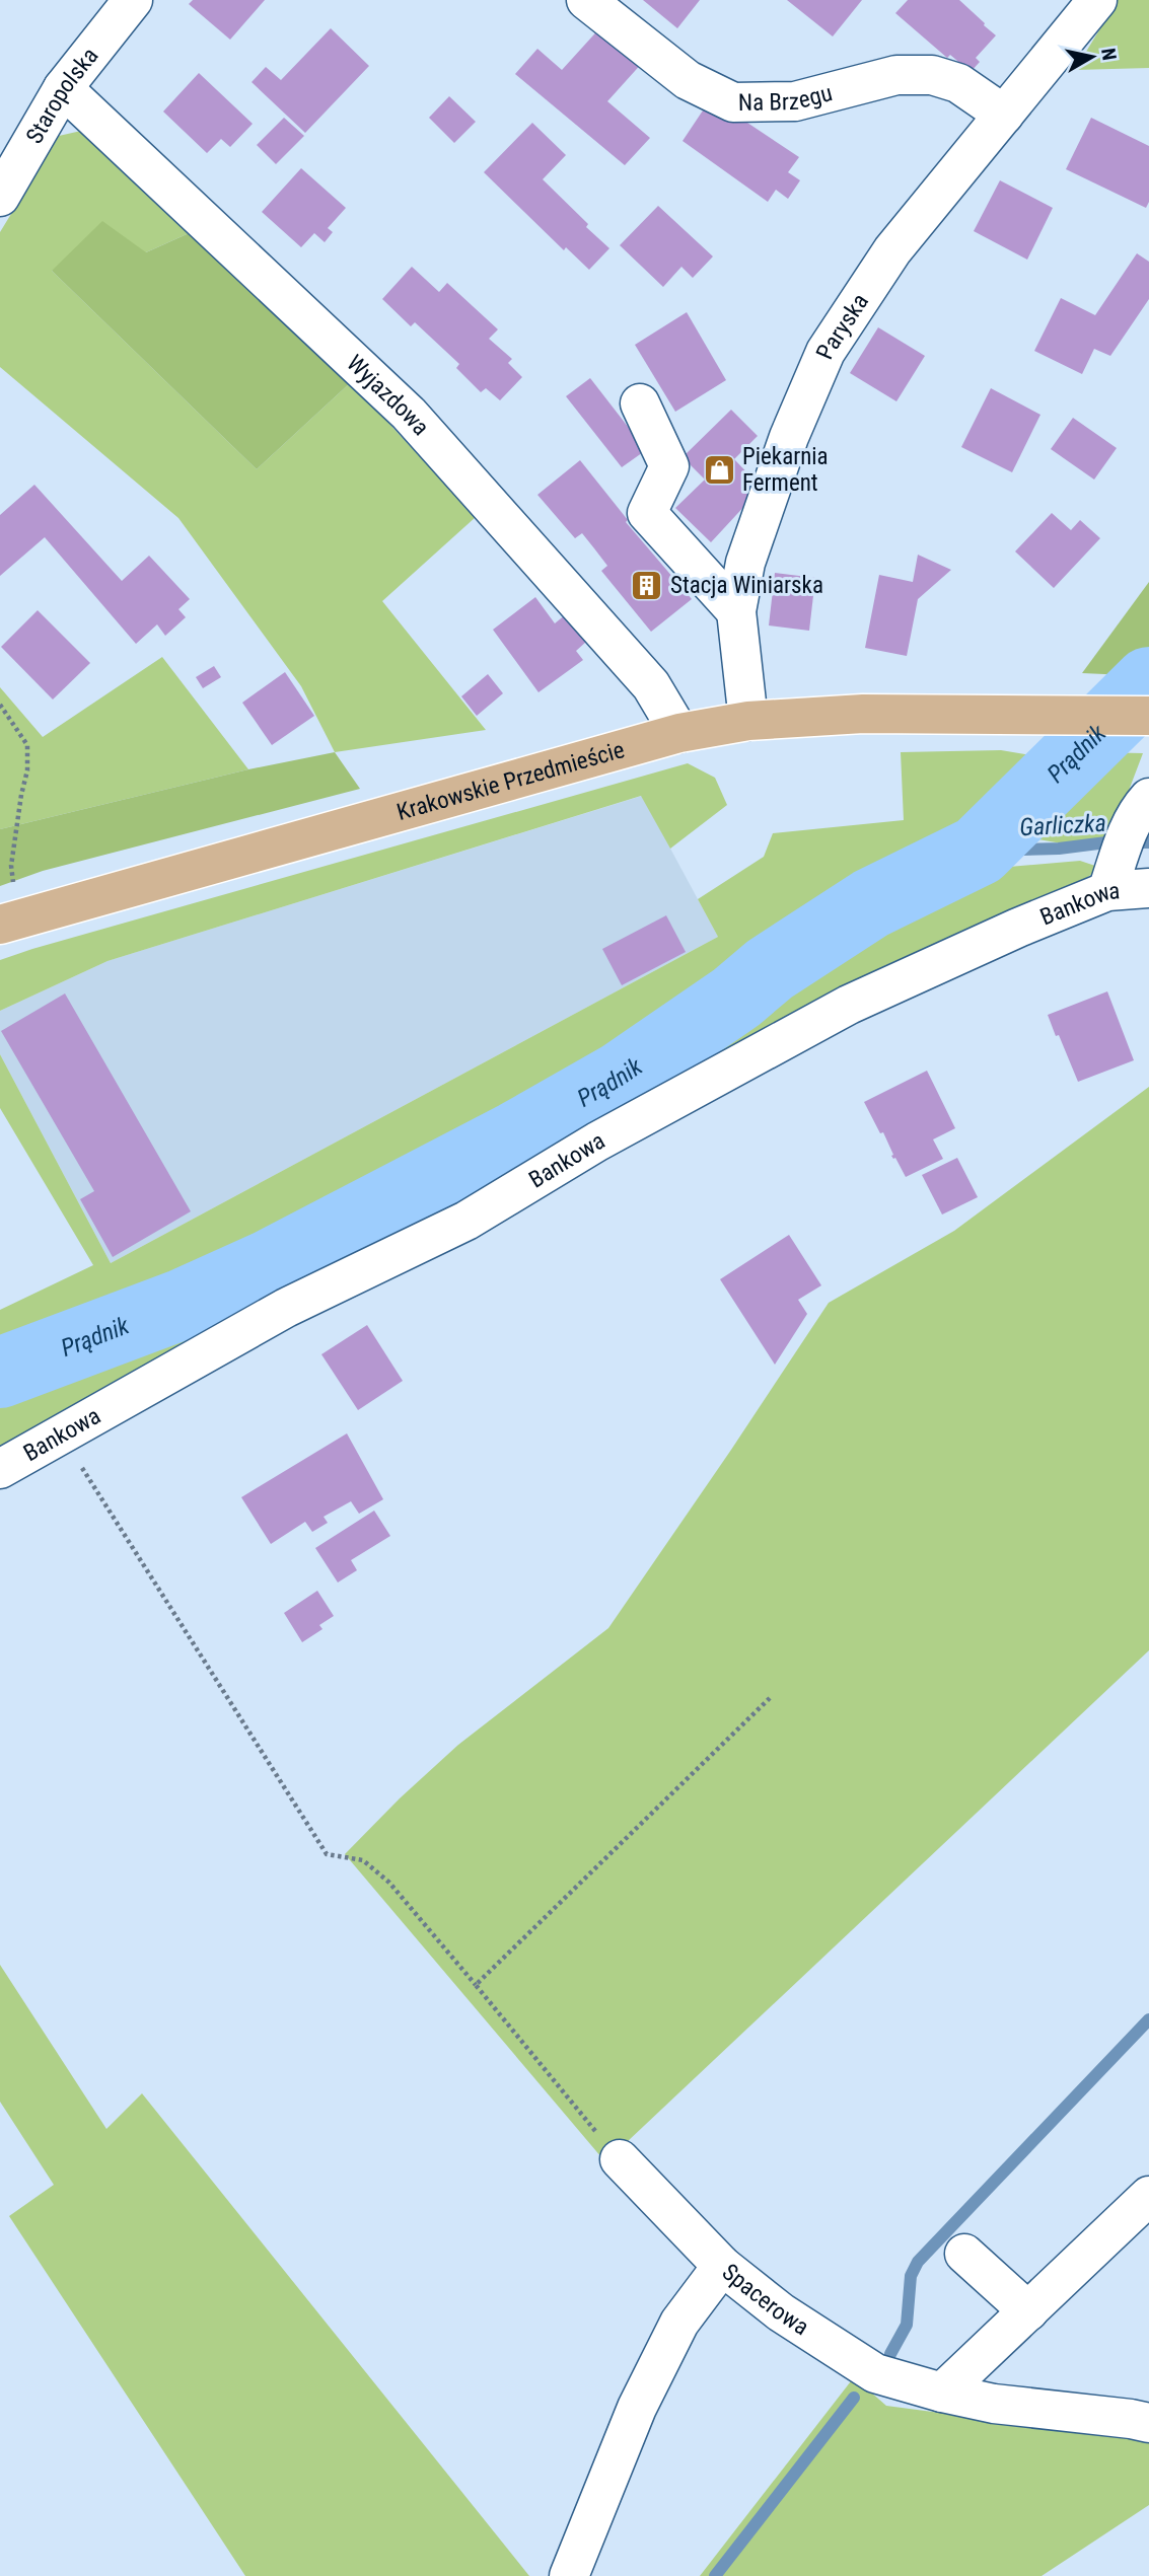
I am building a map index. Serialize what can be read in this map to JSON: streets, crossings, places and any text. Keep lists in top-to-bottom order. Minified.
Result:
{"streets":{"main road":["Krakowskie Przedmieście"],"street":["Na Brzegu","Staropolska","Paryska","Wyjazdowa","Bankowa","Spacerowa"]},"crossings":[["Na Brzegu","Paryska"],["Staropolska","Wyjazdowa"],["Paryska","Krakowskie Przedmieście"],["Wyjazdowa","Krakowskie Przedmieście"]],"water":["Prądnik","Garliczka"],"places":{"shop":["Piekarnia Ferment"],"building":["Stacja Winiarska"]},"north":"right"}
